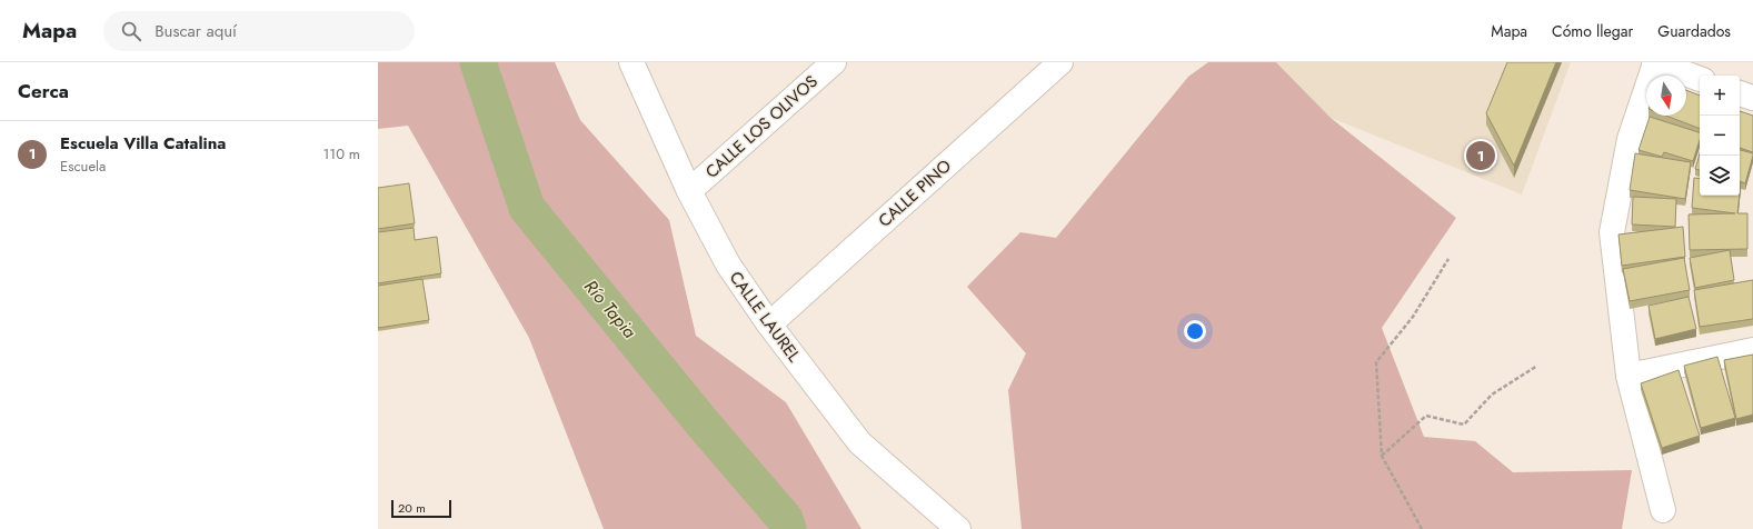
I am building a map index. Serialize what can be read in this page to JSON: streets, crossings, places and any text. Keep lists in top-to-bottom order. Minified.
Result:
{"streets":{"street":["CALLE LOS OLIVOS","CALLE PINO","CALLE LAUREL"]},"crossings":[["CALLE LOS OLIVOS","CALLE LAUREL"],["CALLE PINO","CALLE LAUREL"]],"water":["Río Tapia"],"scale_bar":"20 m","north":"bottom","page":{"header":"Mapa","search":"Buscar aquí","nav":["Mapa","Cómo llegar","Guardados"],"heading":"Cerca","map_buttons":["+","−"],"list":[{"mark":"1","name":"Escuela Villa Catalina","note":"Escuela","value":"110 m"}],"pins":"1","scale":"20 m"}}
